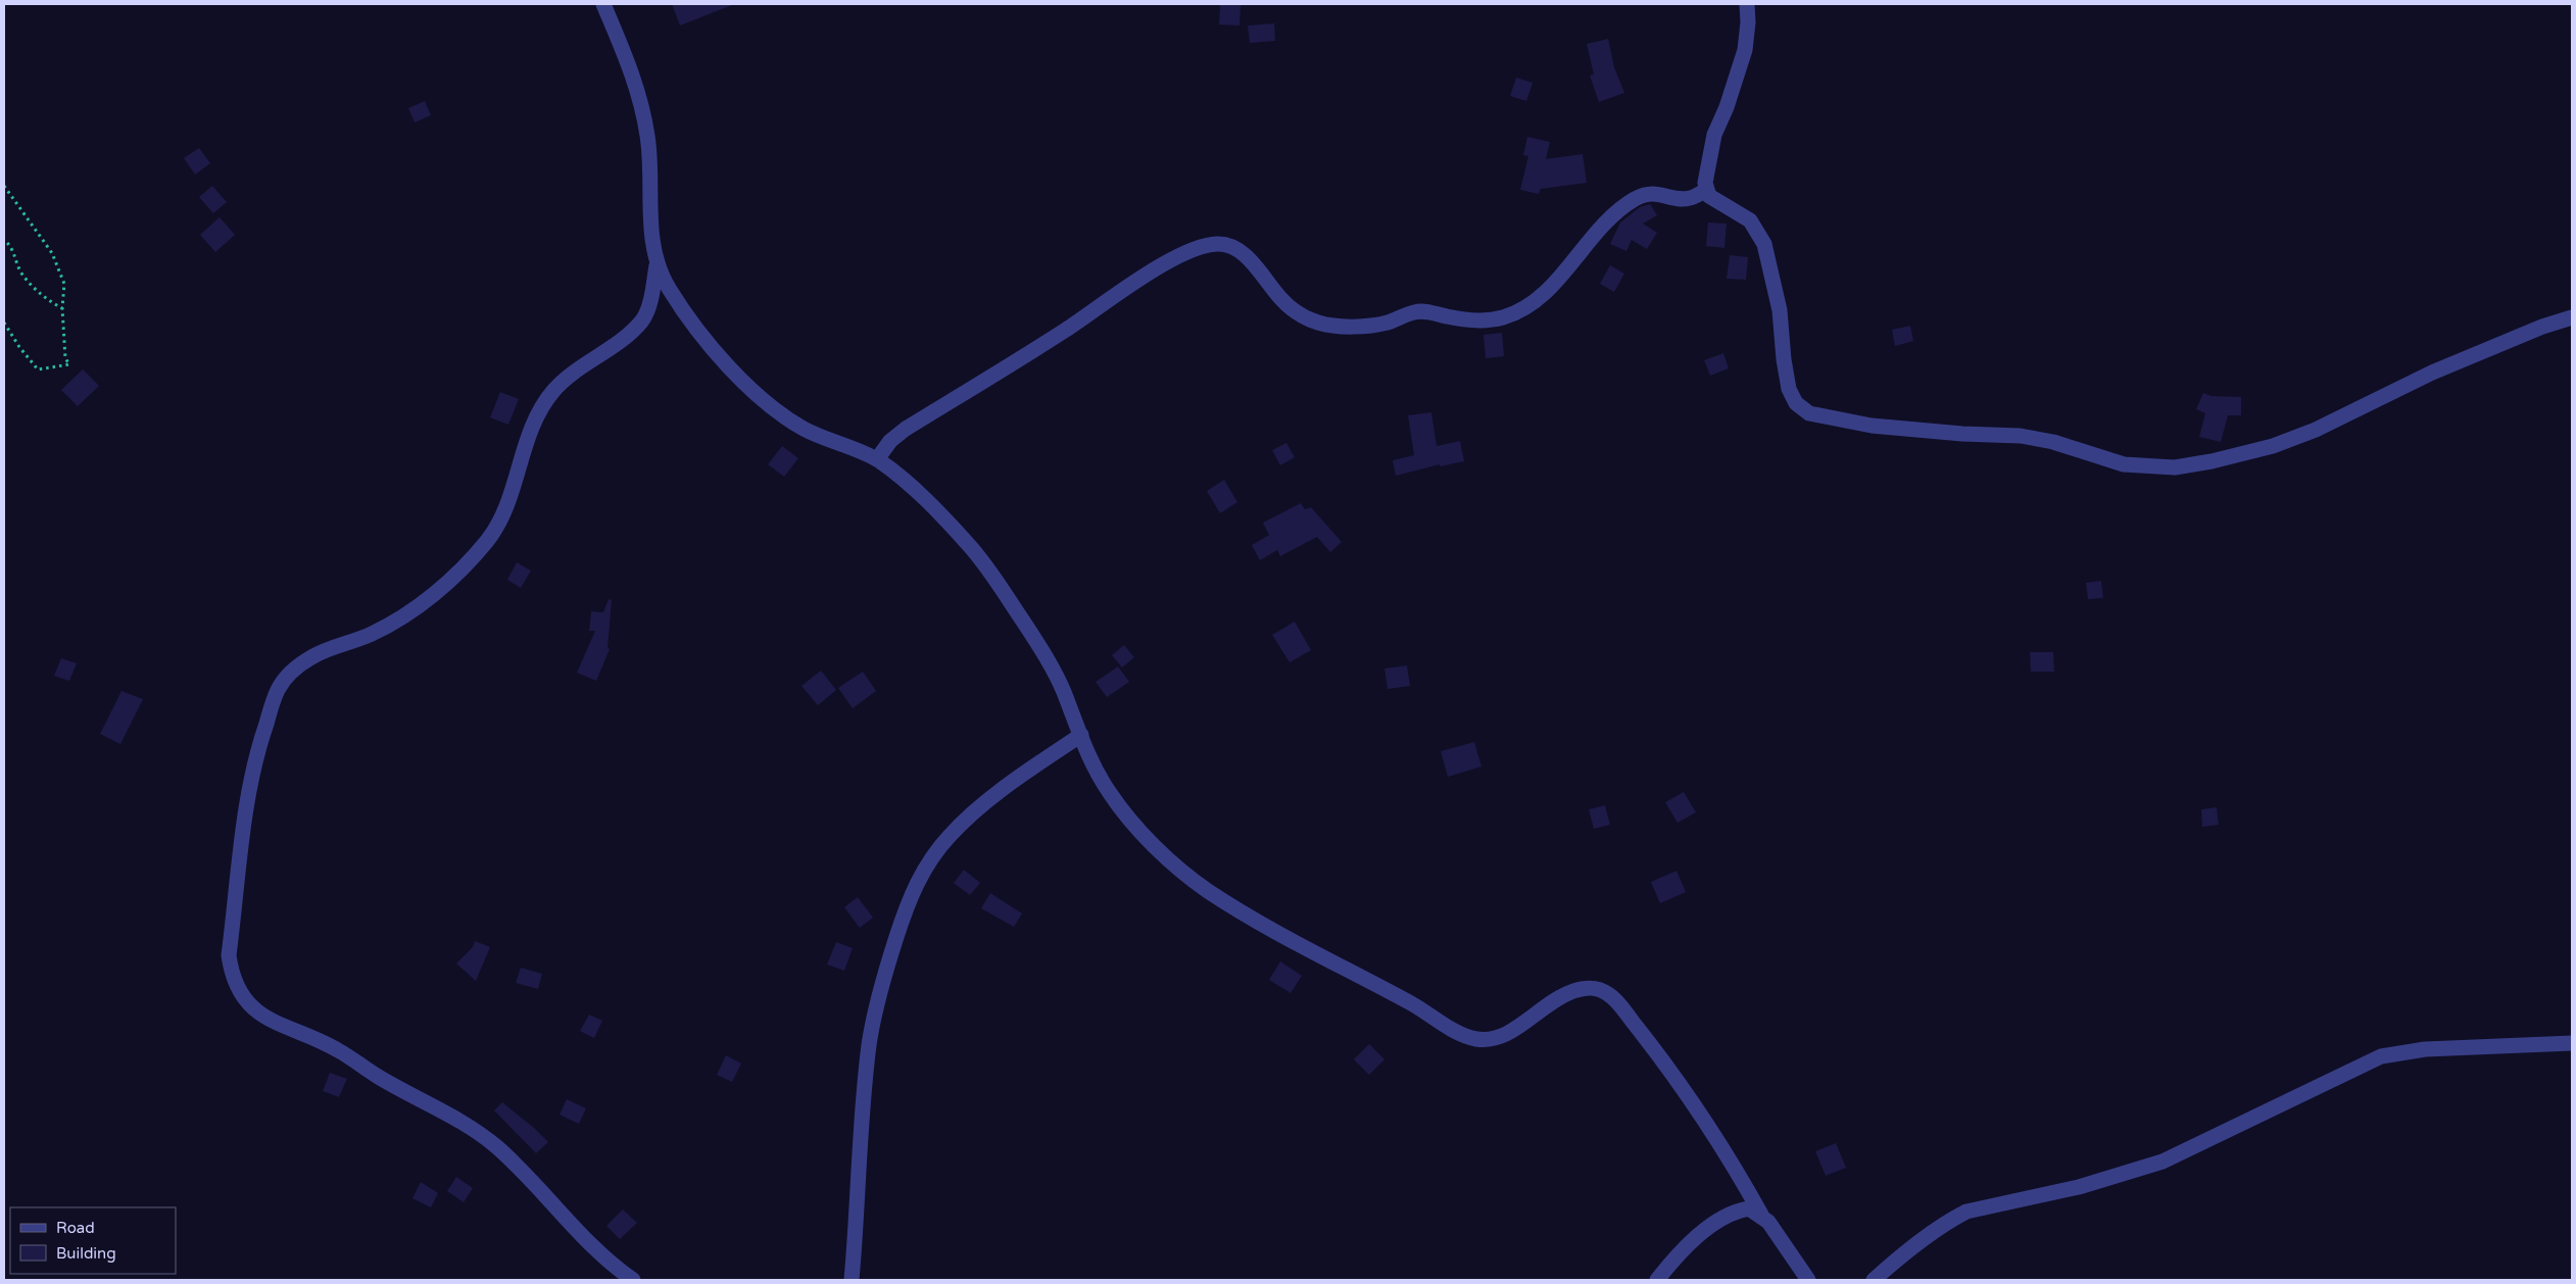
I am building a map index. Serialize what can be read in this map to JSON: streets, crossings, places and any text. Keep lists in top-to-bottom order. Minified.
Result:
{"legend":["Road","Building"]}
